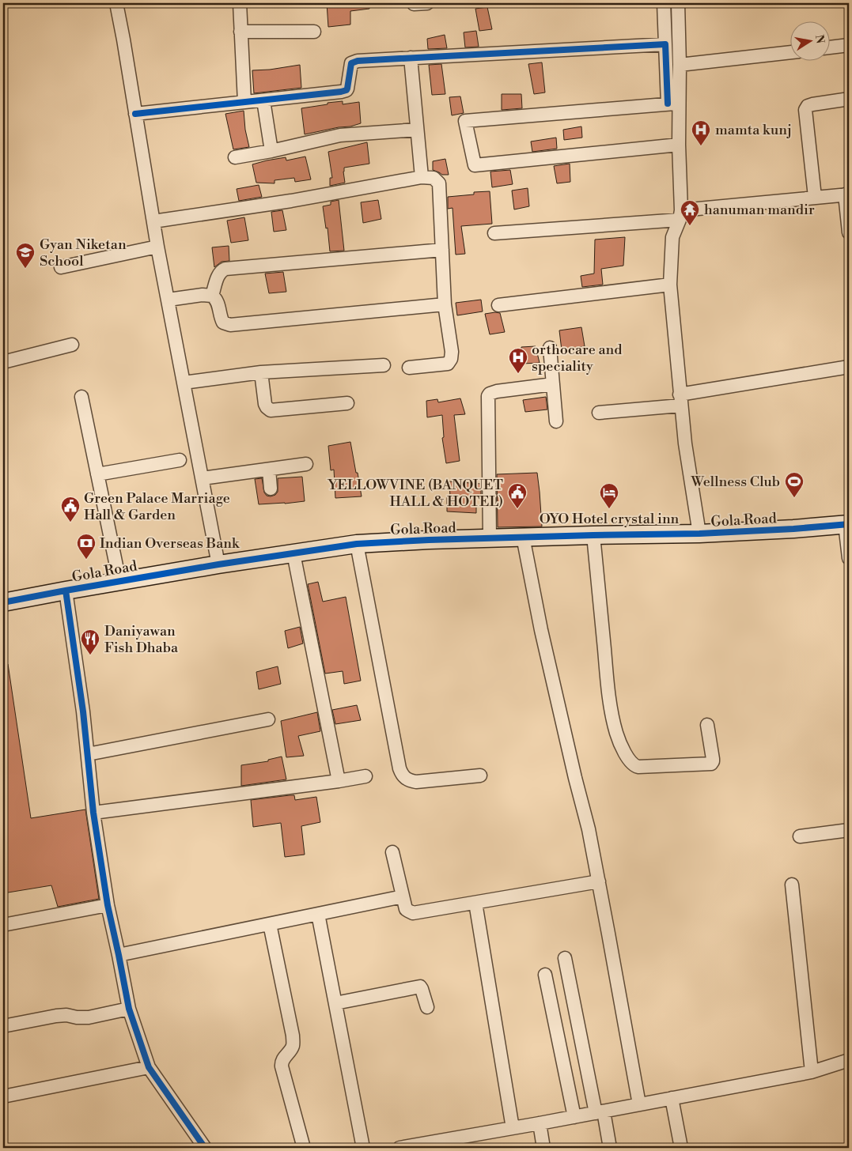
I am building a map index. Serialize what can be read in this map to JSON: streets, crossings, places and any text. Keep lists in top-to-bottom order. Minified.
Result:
{"streets":{"street":["Gola Road"]},"places":{"hospital":["mamta kunj","orthocare and speciality"],"temple":["hanuman mandir"],"school or university":["Gyan Niketan School"],"sports":["Wellness Club"],"public building":["YELLOWVINE (BANQUET HALL & HOTEL)","Green Palace Marriage Hall & Garden"],"hotel":["OYO Hotel crystal inn"],"bank":["Indian Overseas Bank"],"restaurant":["Daniyawan Fish Dhaba"]},"north":"right"}
